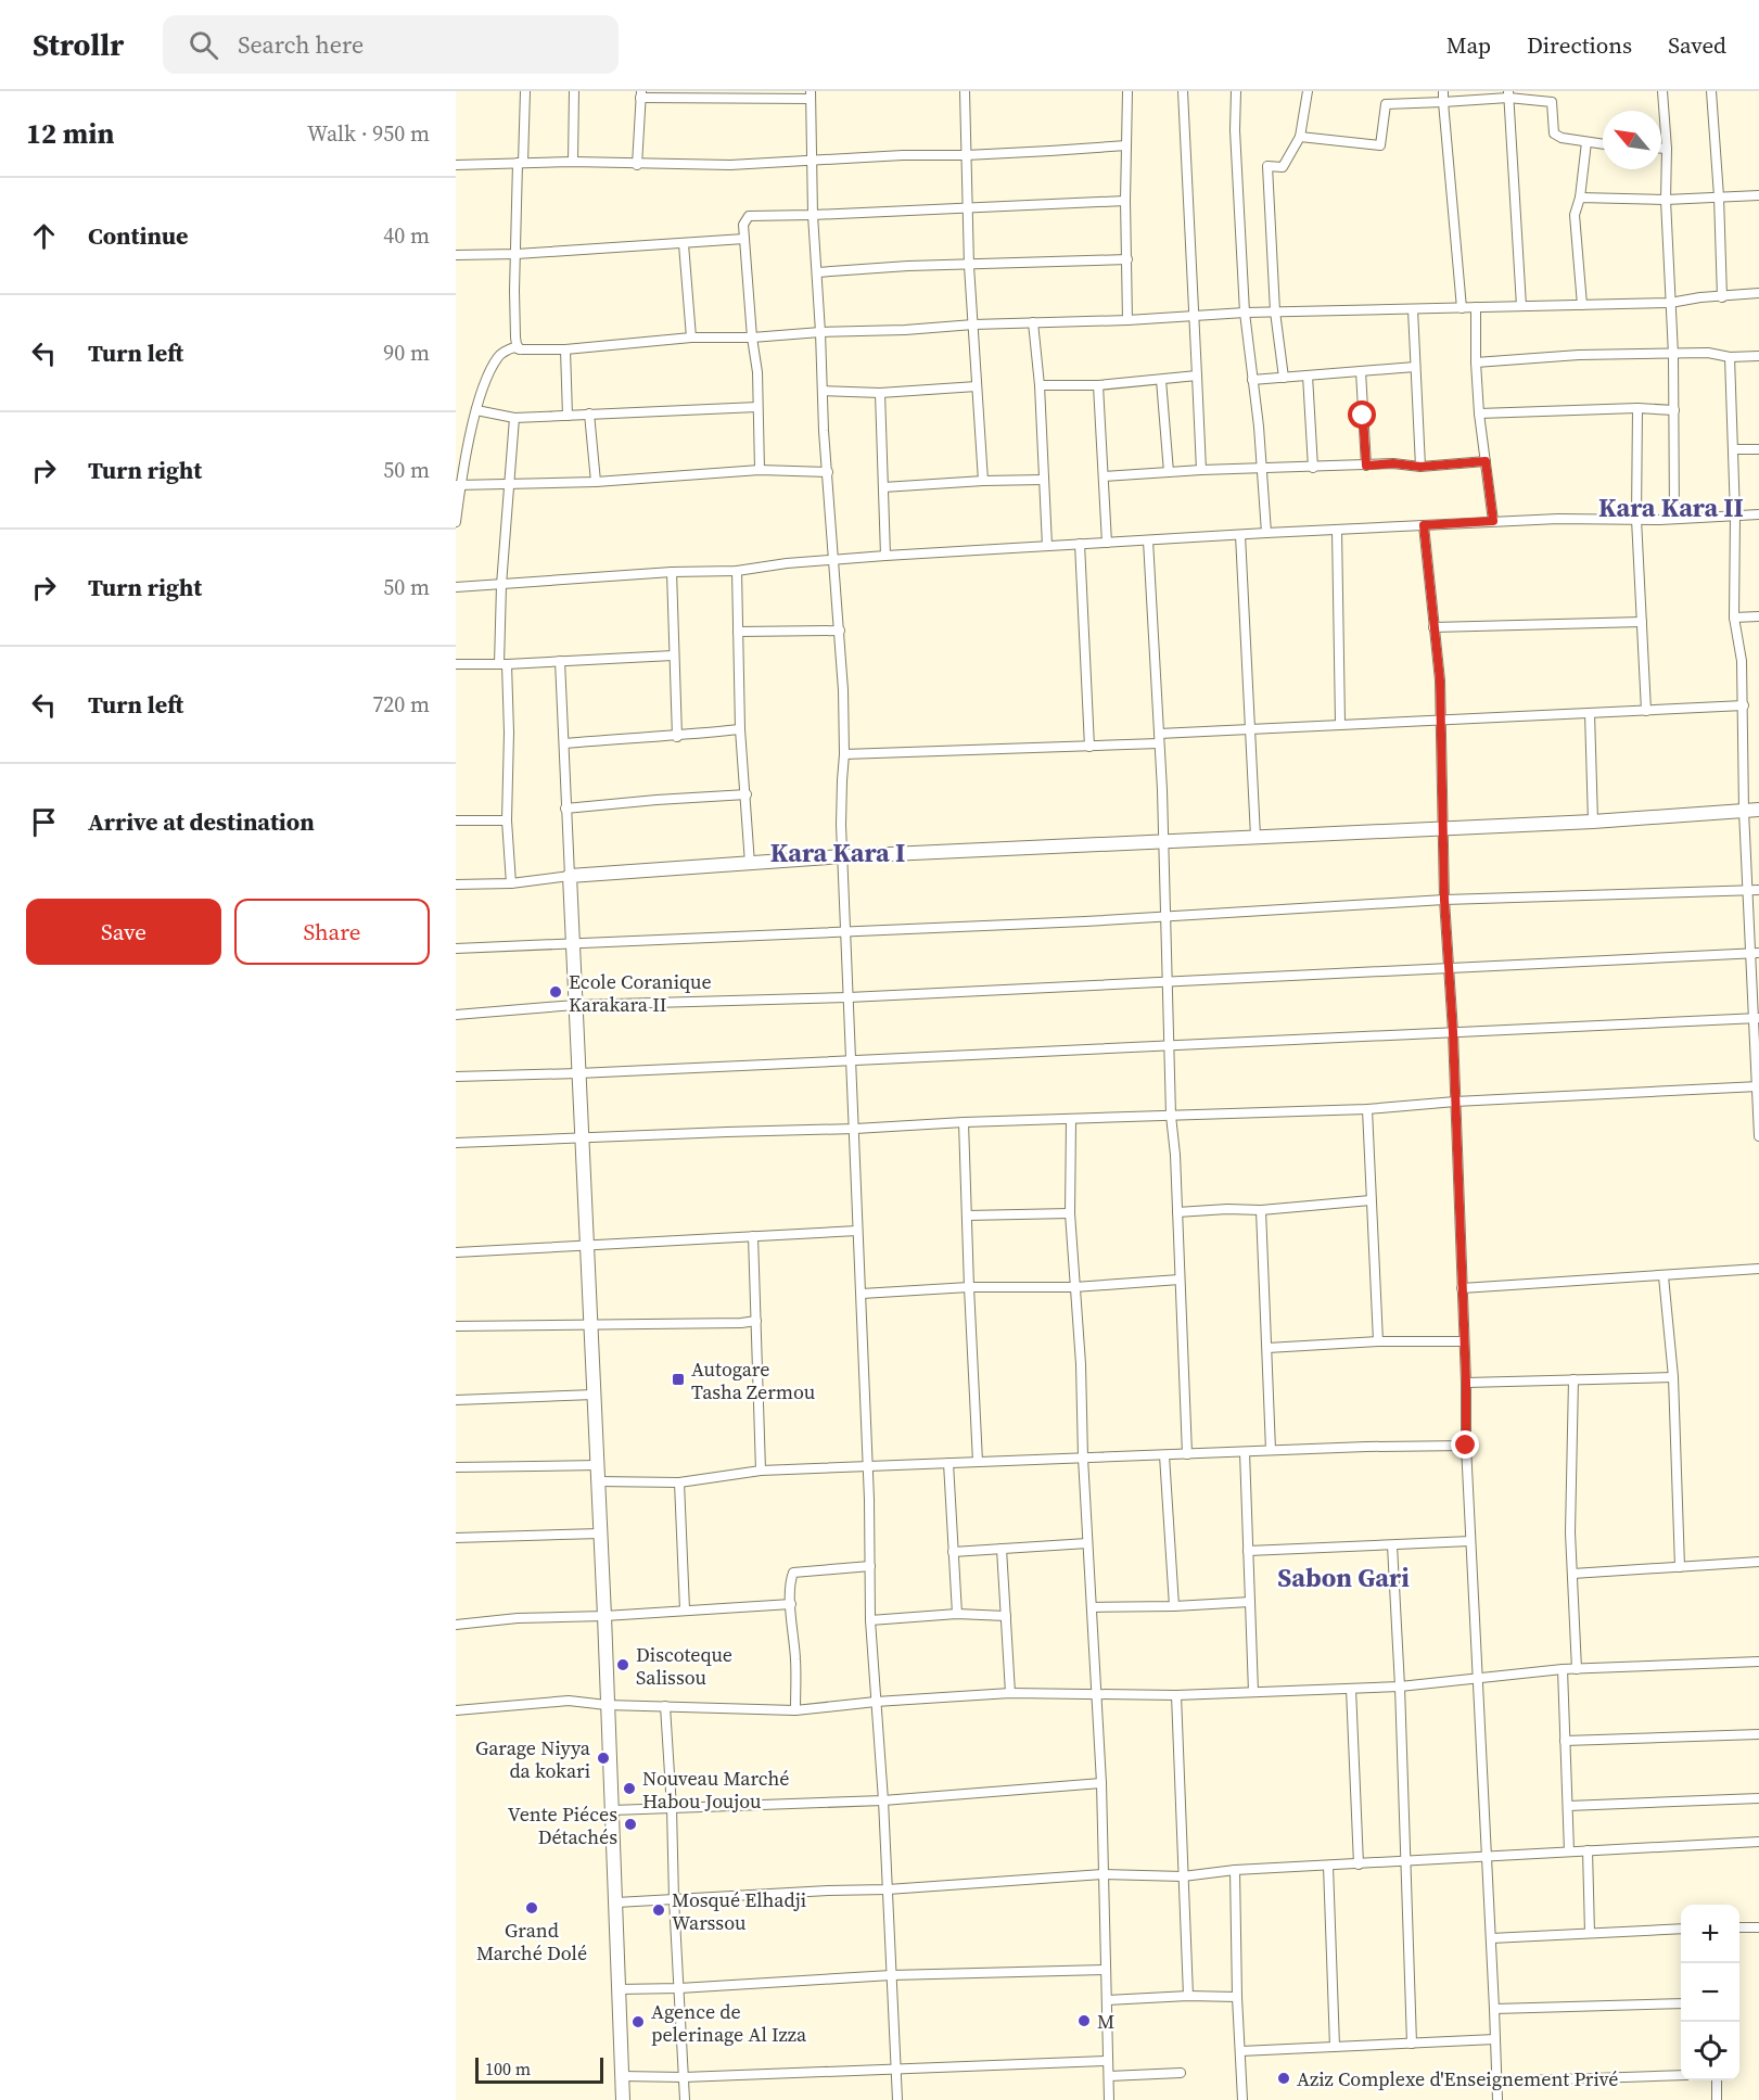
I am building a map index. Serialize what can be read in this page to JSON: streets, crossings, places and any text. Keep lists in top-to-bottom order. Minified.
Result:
{"districts":["Kara Kara II","Kara Kara I","Sabon Gari"],"places":{"other":["Ecole Coranique Karakara II","Discoteque Salissou","Garage Niyya da kokari","Nouveau Marché Habou Joujou","Vente Piéces Détachés","Grand Marché Dolé","Mosqué Elhadji Warssou","M","Agence de pelerinage Al Izza","Aziz Complexe d'Enseignement Privé"],"transit":["Autogare Tasha Zermou"]},"scale_bar":"100 m","north":"top left","page":{"header":"Strollr","search":"Search here","nav":["Map","Directions","Saved"],"heading":["12 min","Walk · 950 m"],"list":[["Continue","40 m"],["Turn left","90 m"],["Turn right","50 m"],["Turn right","50 m"],["Turn left","720 m"],"Arrive at destination"],"buttons":["Save","Share"],"map_buttons":["+","−"],"scale":"100 m"}}
